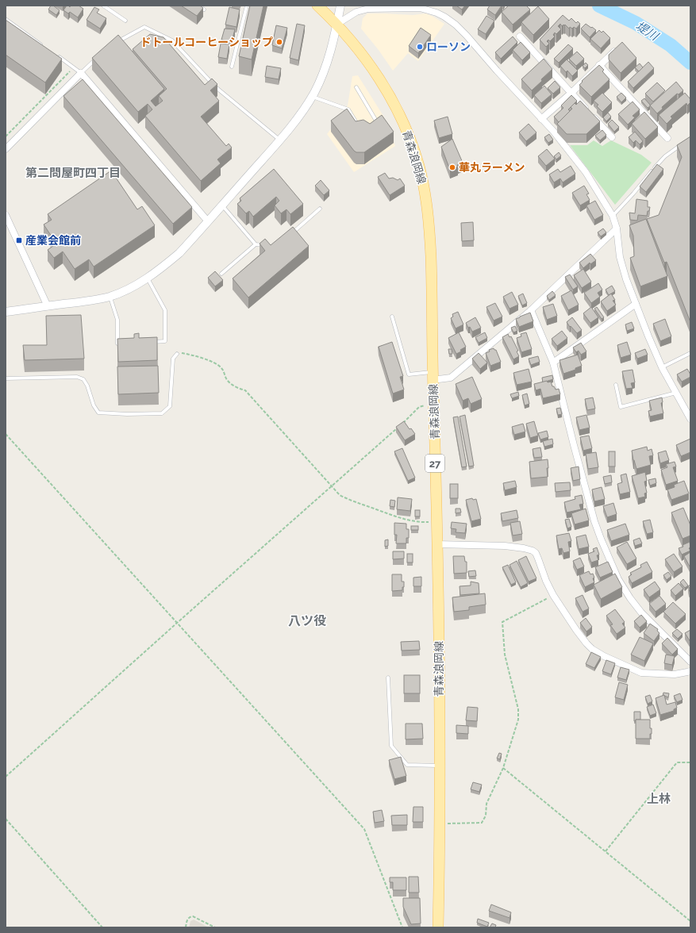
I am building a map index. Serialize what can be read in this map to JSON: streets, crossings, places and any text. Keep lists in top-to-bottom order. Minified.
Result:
{"streets":{"main road":["青森浪岡線","27"]},"districts":["第二問屋町四丁目","八ツ役","上林"],"water":["堤川"],"places":{"other":["ドトールコーヒーショップ","ローソン","華丸ラーメン"],"transit":["産業会館前"]}}
